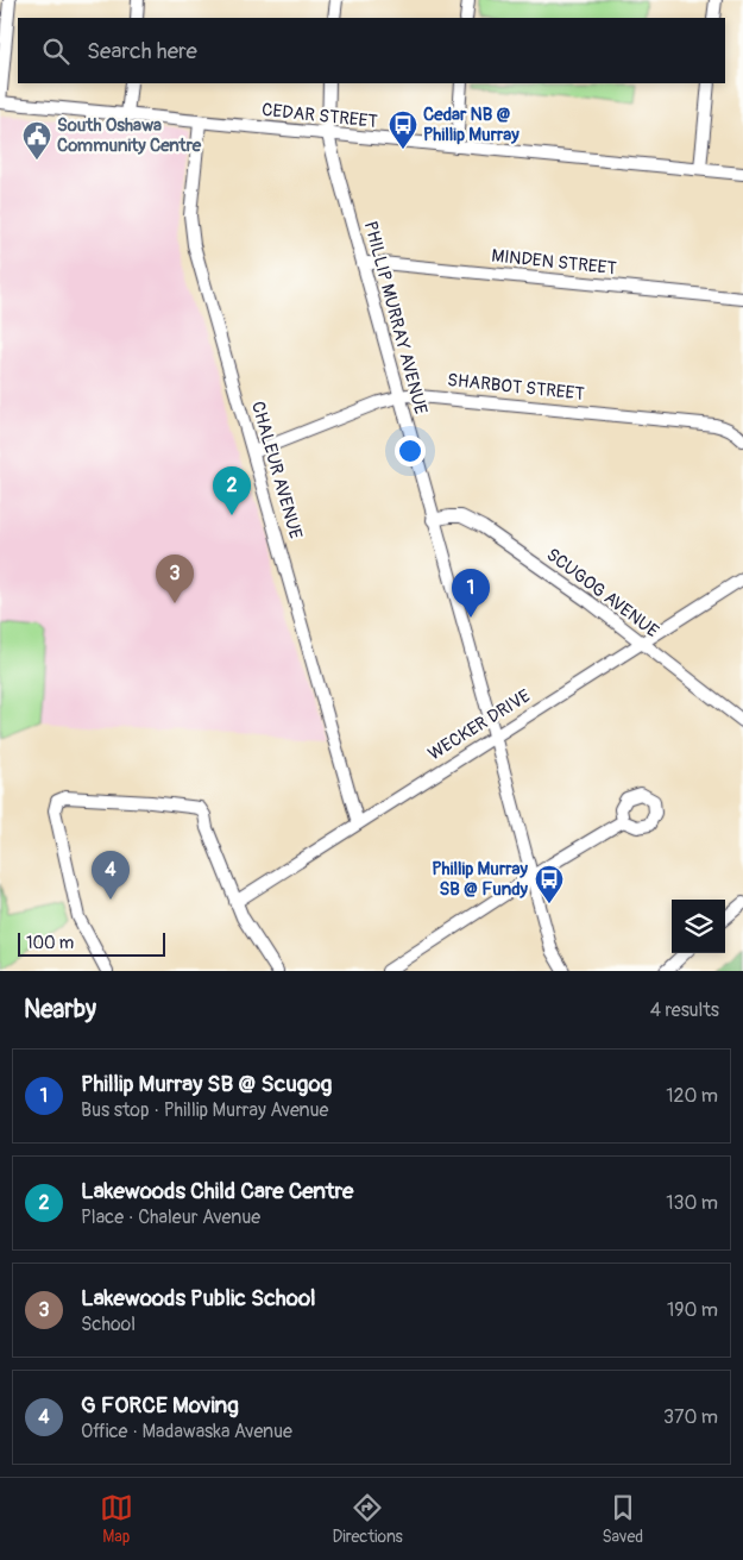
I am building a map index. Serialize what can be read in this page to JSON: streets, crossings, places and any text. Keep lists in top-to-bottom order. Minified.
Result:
{"streets":{"street":["CEDAR STREET","MINDEN STREET","PHILLIP MURRAY AVENUE","SHARBOT STREET","CHALEUR AVENUE","SCUGOG AVENUE","WECKER DRIVE"]},"crossings":[["CEDAR STREET","PHILLIP MURRAY AVENUE"],["CEDAR STREET","CHALEUR AVENUE"],["MINDEN STREET","PHILLIP MURRAY AVENUE"],["PHILLIP MURRAY AVENUE","SHARBOT STREET"],["PHILLIP MURRAY AVENUE","SCUGOG AVENUE"],["PHILLIP MURRAY AVENUE","WECKER DRIVE"],["SHARBOT STREET","CHALEUR AVENUE"],["CHALEUR AVENUE","WECKER DRIVE"],["SCUGOG AVENUE","WECKER DRIVE"]],"places":{"bus stop":["Cedar NB @ Phillip Murray","Phillip Murray SB @ Fundy"],"public building":["South Oshawa Community Centre"]},"scale_bar":"100 m","page":{"search":"Search here","pins":["2","3","1","4"],"scale":"100 m","heading":["Nearby","4 results"],"list":[{"mark":"1","name":"Phillip Murray SB @ Scugog","note":"Bus stop · Phillip Murray Avenue","value":"120 m"},{"mark":"2","name":"Lakewoods Child Care Centre","note":"Place · Chaleur Avenue","value":"130 m"},{"mark":"3","name":"Lakewoods Public School","note":"School","value":"190 m"},{"mark":"4","name":"G FORCE Moving","note":"Office · Madawaska Avenue","value":"370 m"}],"nav":["Map","Directions","Saved"]}}
